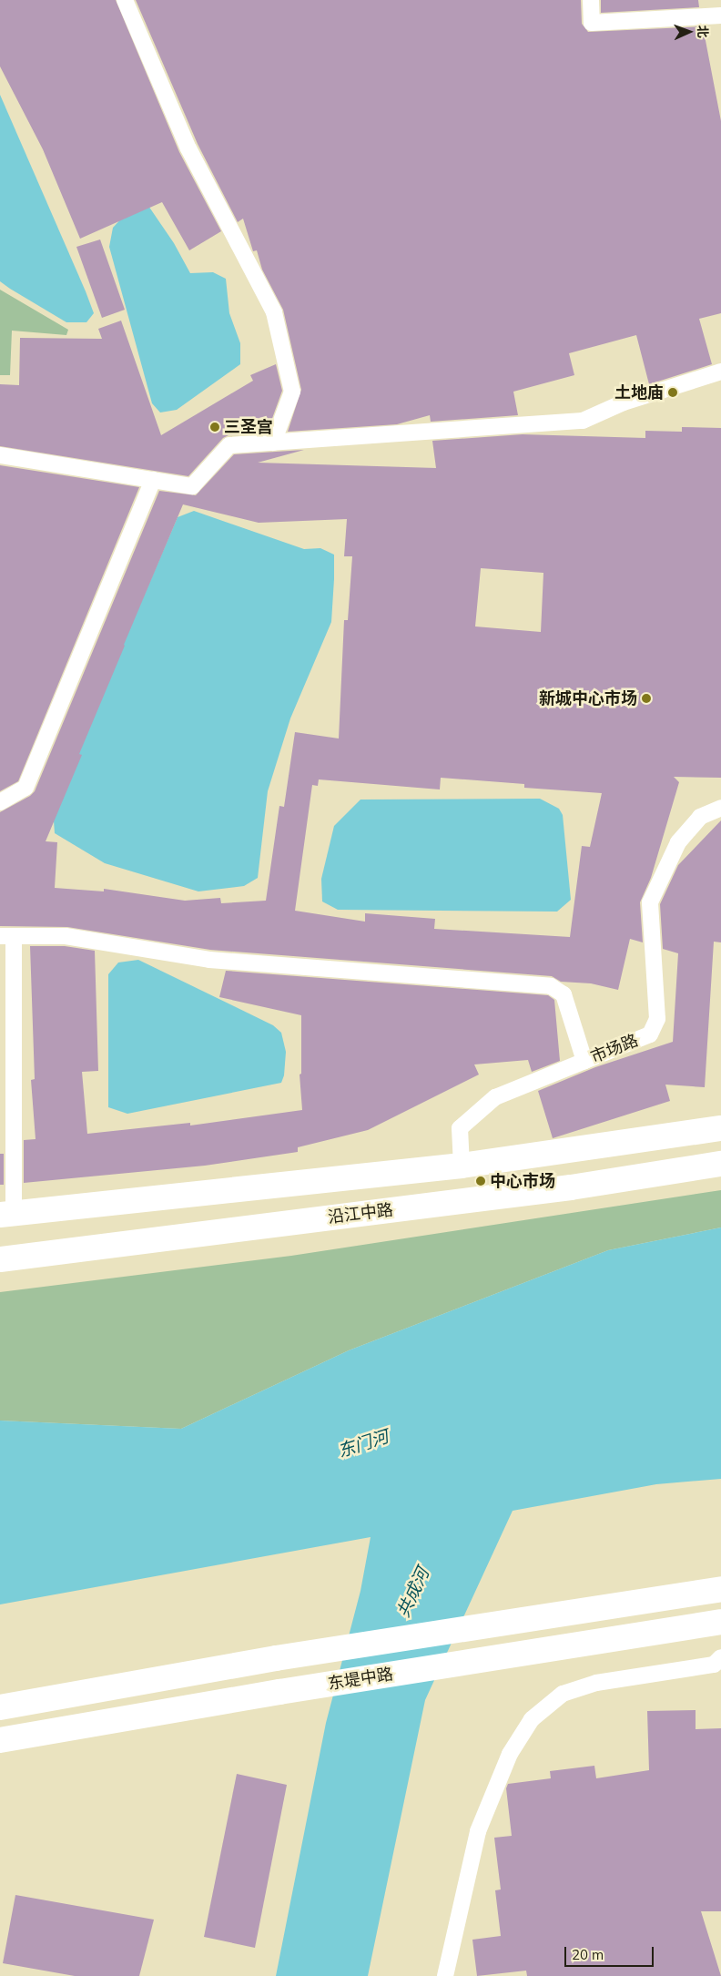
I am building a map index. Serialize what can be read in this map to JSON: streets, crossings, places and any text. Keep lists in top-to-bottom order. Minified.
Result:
{"streets":{"main road":["沿江中路","东堤中路"],"lane":["市场路"]},"water":["东门河","共成河"],"places":["土地庙","三圣宫","新城中心市场","中心市场"],"scale_bar":"20 m","north":"right"}
